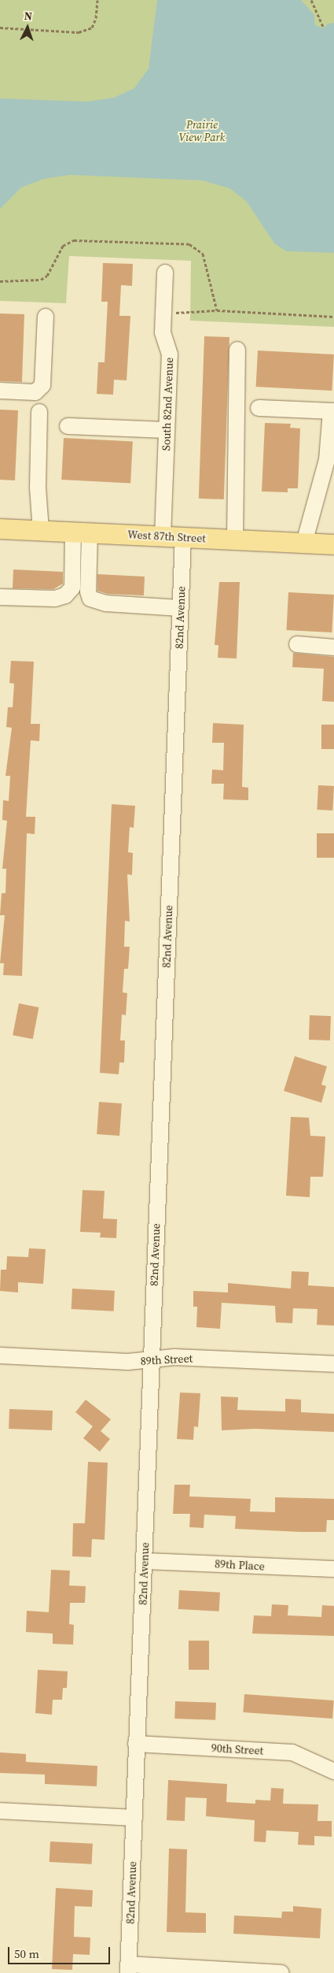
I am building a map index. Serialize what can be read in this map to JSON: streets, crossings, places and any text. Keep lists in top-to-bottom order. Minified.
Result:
{"streets":{"main road":["West 87th Street"],"street":["South 82nd Avenue","82nd Avenue","89th Street","89th Place","90th Street"]},"crossings":[["South 82nd Avenue","West 87th Street"],["West 87th Street","82nd Avenue"],["82nd Avenue","89th Street"],["82nd Avenue","89th Place"],["82nd Avenue","90th Street"]],"parks":["Prairie View Park"],"scale_bar":"50 m","north":"top"}
